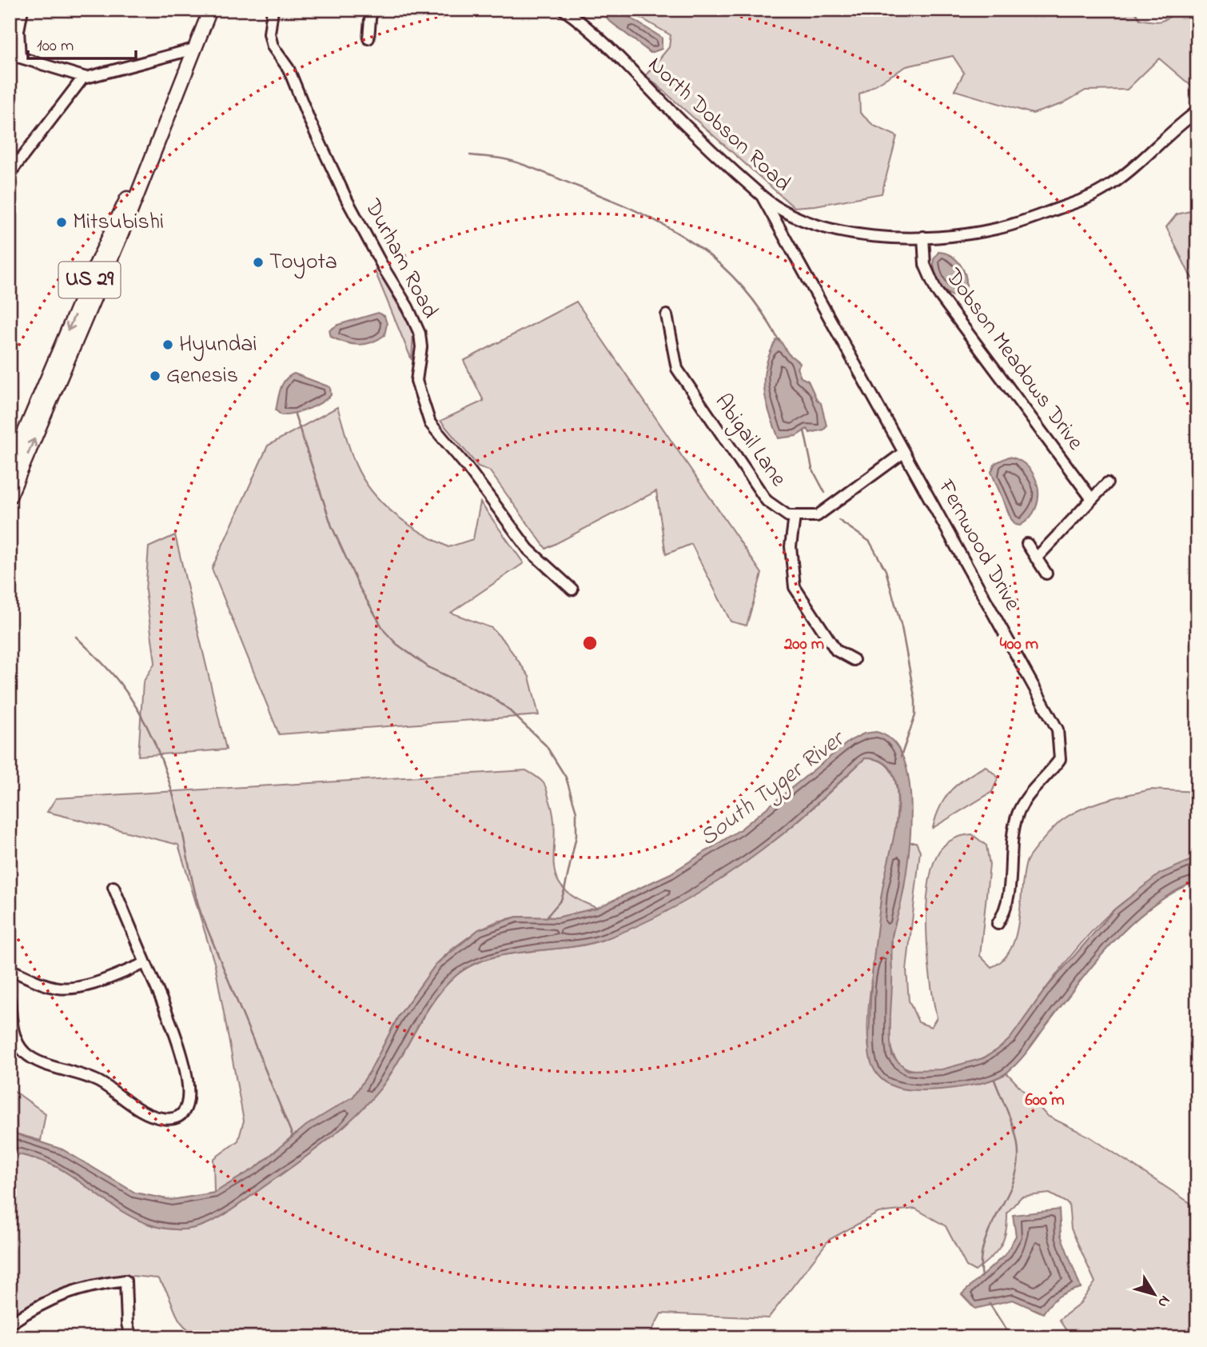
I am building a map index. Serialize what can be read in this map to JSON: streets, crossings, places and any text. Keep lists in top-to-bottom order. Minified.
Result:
{"streets":{"main road":["US 29"],"street":["North Dobson Road","Durham Road","Dobson Meadows Drive","Abigail Lane","Fernwood Drive"]},"crossings":[["North Dobson Road","Dobson Meadows Drive"],["North Dobson Road","Fernwood Drive"]],"water":["South Tyger River"],"places":["Mitsubishi","Toyota","Hyundai","Genesis"],"scale_bar":"100 m","north":"bottom right","rings":["200 m","400 m","600 m"]}
